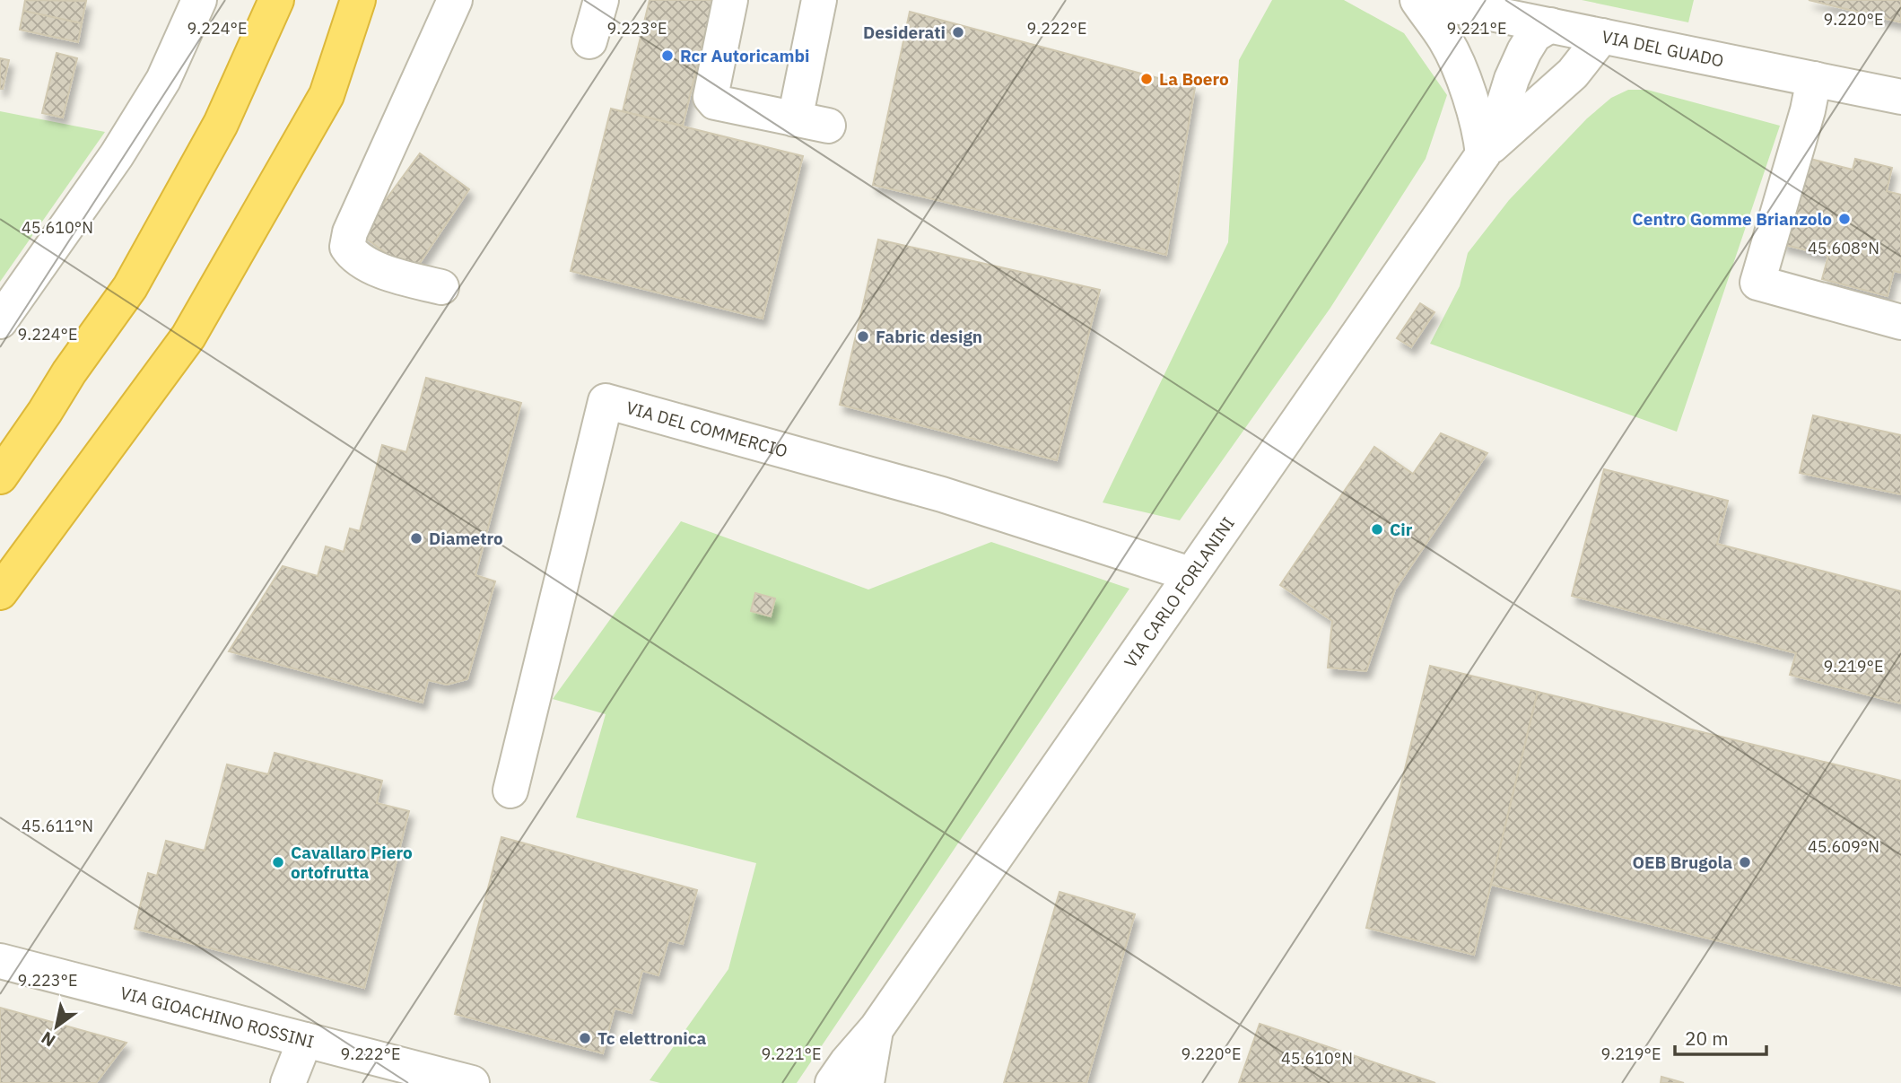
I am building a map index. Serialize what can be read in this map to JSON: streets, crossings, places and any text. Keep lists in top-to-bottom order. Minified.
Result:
{"streets":{"street":["VIA DEL GUADO","VIA DEL COMMERCIO","VIA CARLO FORLANINI","VIA GIOACHINO ROSSINI"]},"crossings":[["VIA DEL GUADO","VIA CARLO FORLANINI"],["VIA DEL COMMERCIO","VIA CARLO FORLANINI"]],"places":["Desiderati","Rcr Autoricambi","La Boero","Centro Gomme Brianzolo","Fabric design","Cir","Diametro","Cavallaro Piero ortofrutta","OEB Brugola","Tc elettronica"],"scale_bar":"20 m","north":"bottom left","coordinates":["9.220°E","9.223°E","9.224°E","9.222°E","9.221°E","45.610°N","45.608°N","9.219°E","45.611°N","45.609°N"]}
